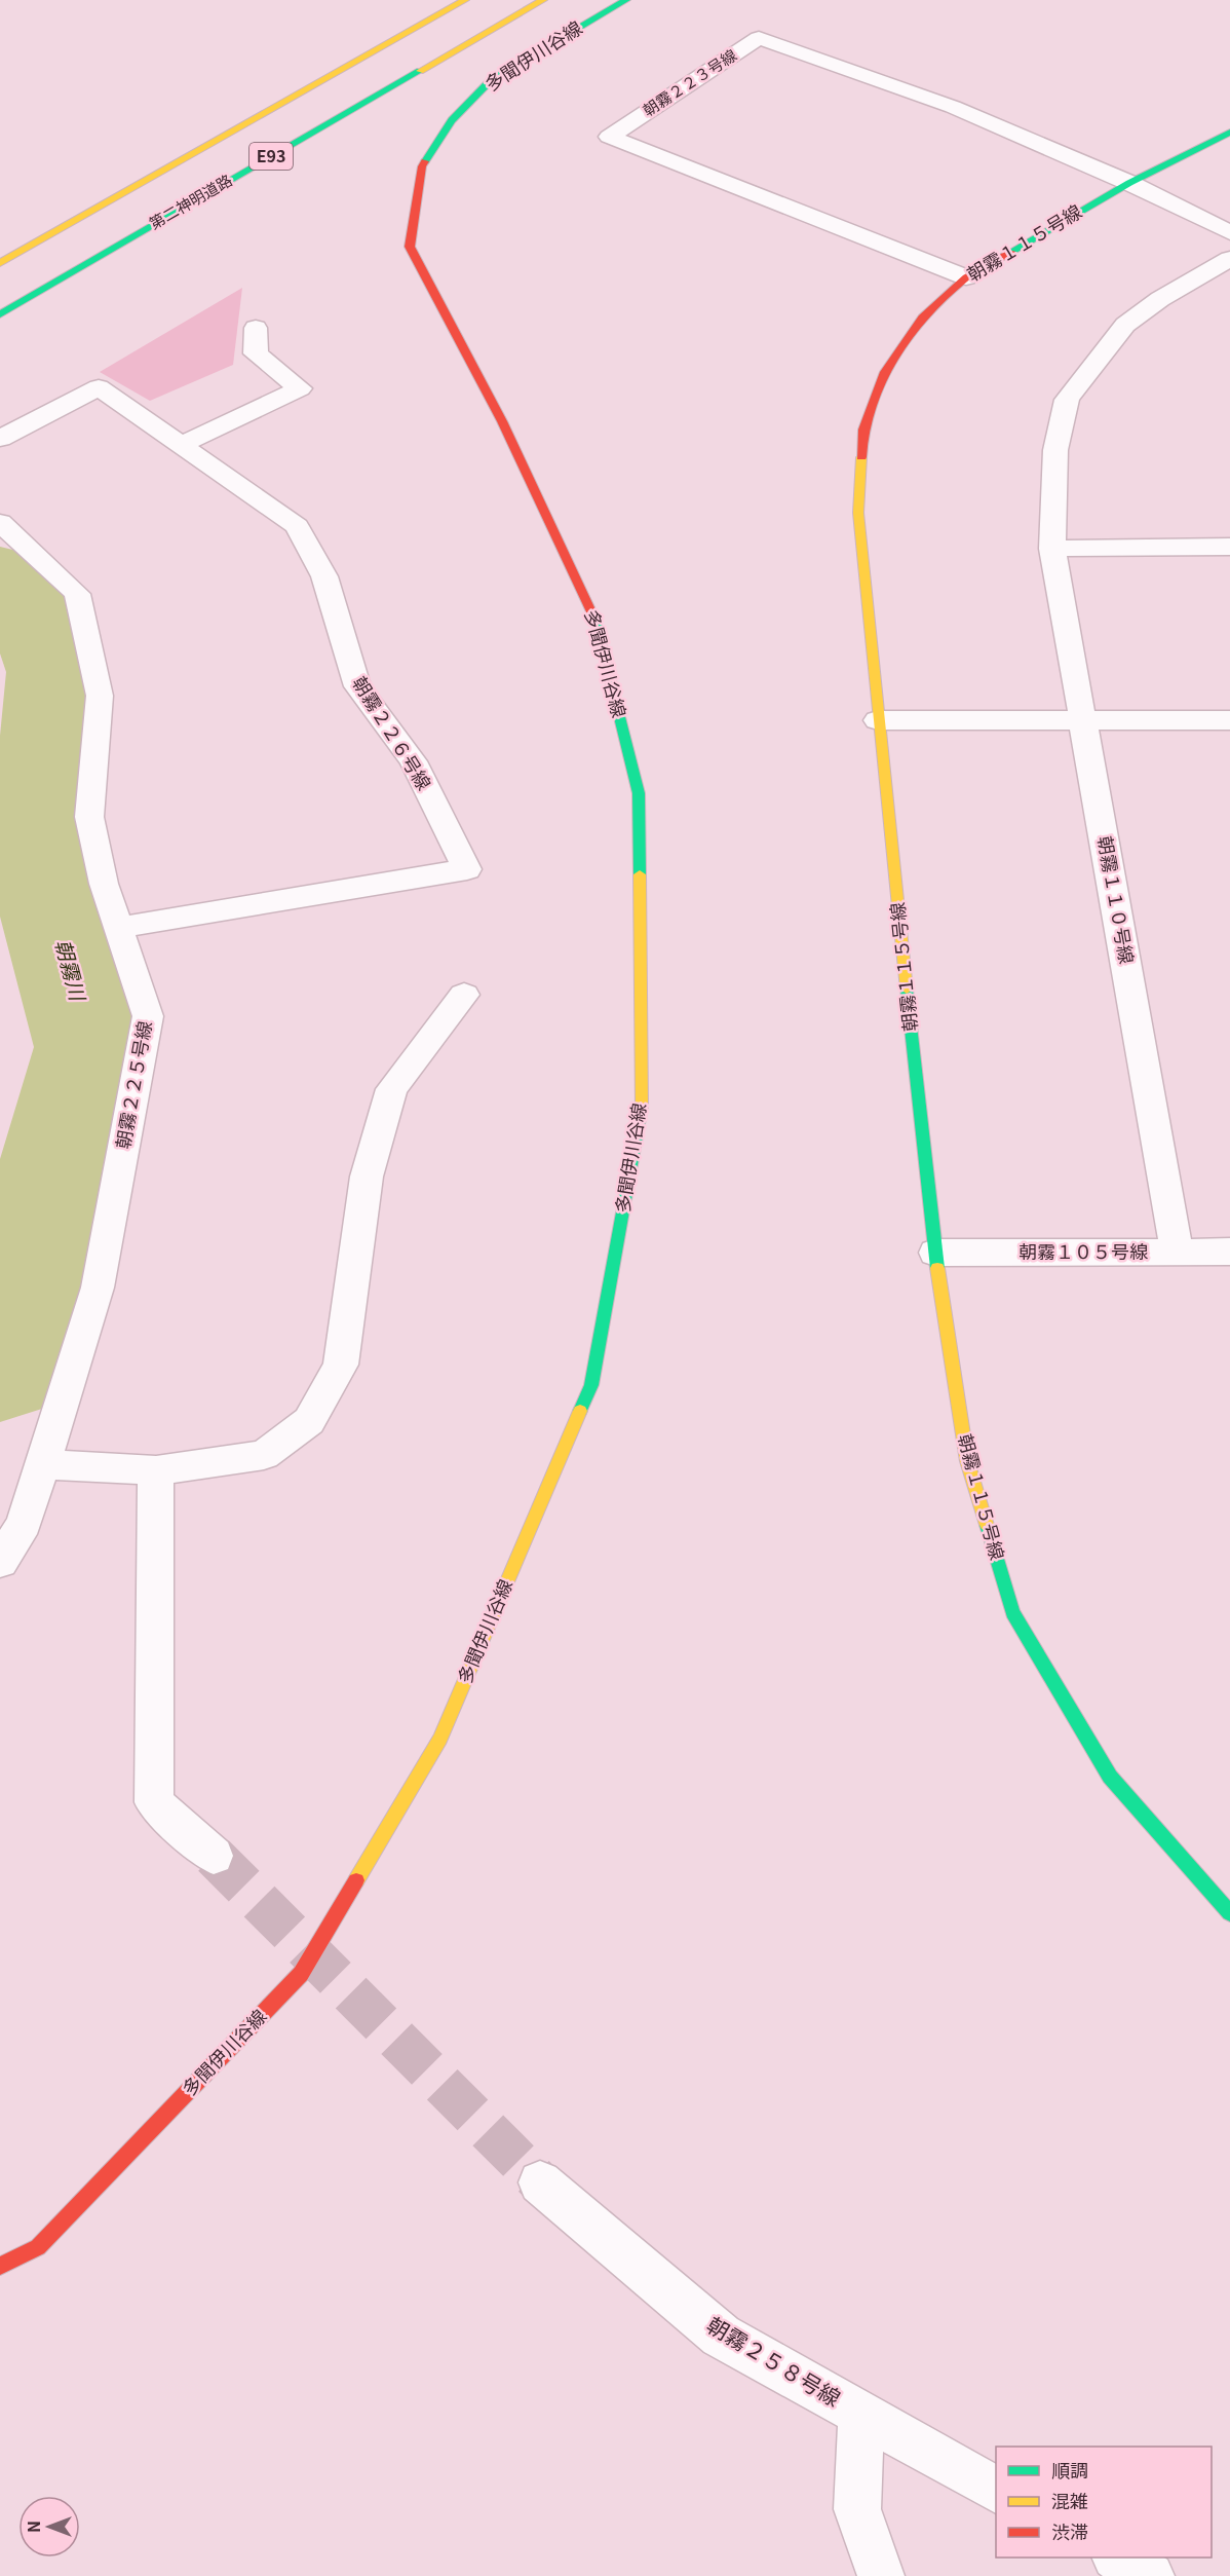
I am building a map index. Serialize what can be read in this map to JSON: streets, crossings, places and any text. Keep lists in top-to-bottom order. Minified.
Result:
{"streets":{"main road":["多聞伊川谷線","E93","第二神明道路","朝霧１１５号線"],"street":["朝霧２２３号線","朝霧２２６号線","朝霧１１０号線","朝霧２２５号線","朝霧１０５号線","朝霧２５８号線"]},"crossings":[["朝霧２２３号線","朝霧１１５号線"],["朝霧１１５号線","朝霧１０５号線"],["朝霧２２６号線","朝霧２２５号線"],["朝霧１１０号線","朝霧１０５号線"]],"water":["朝霧川"],"legend":["順調","混雑","渋滞"],"north":"left"}
